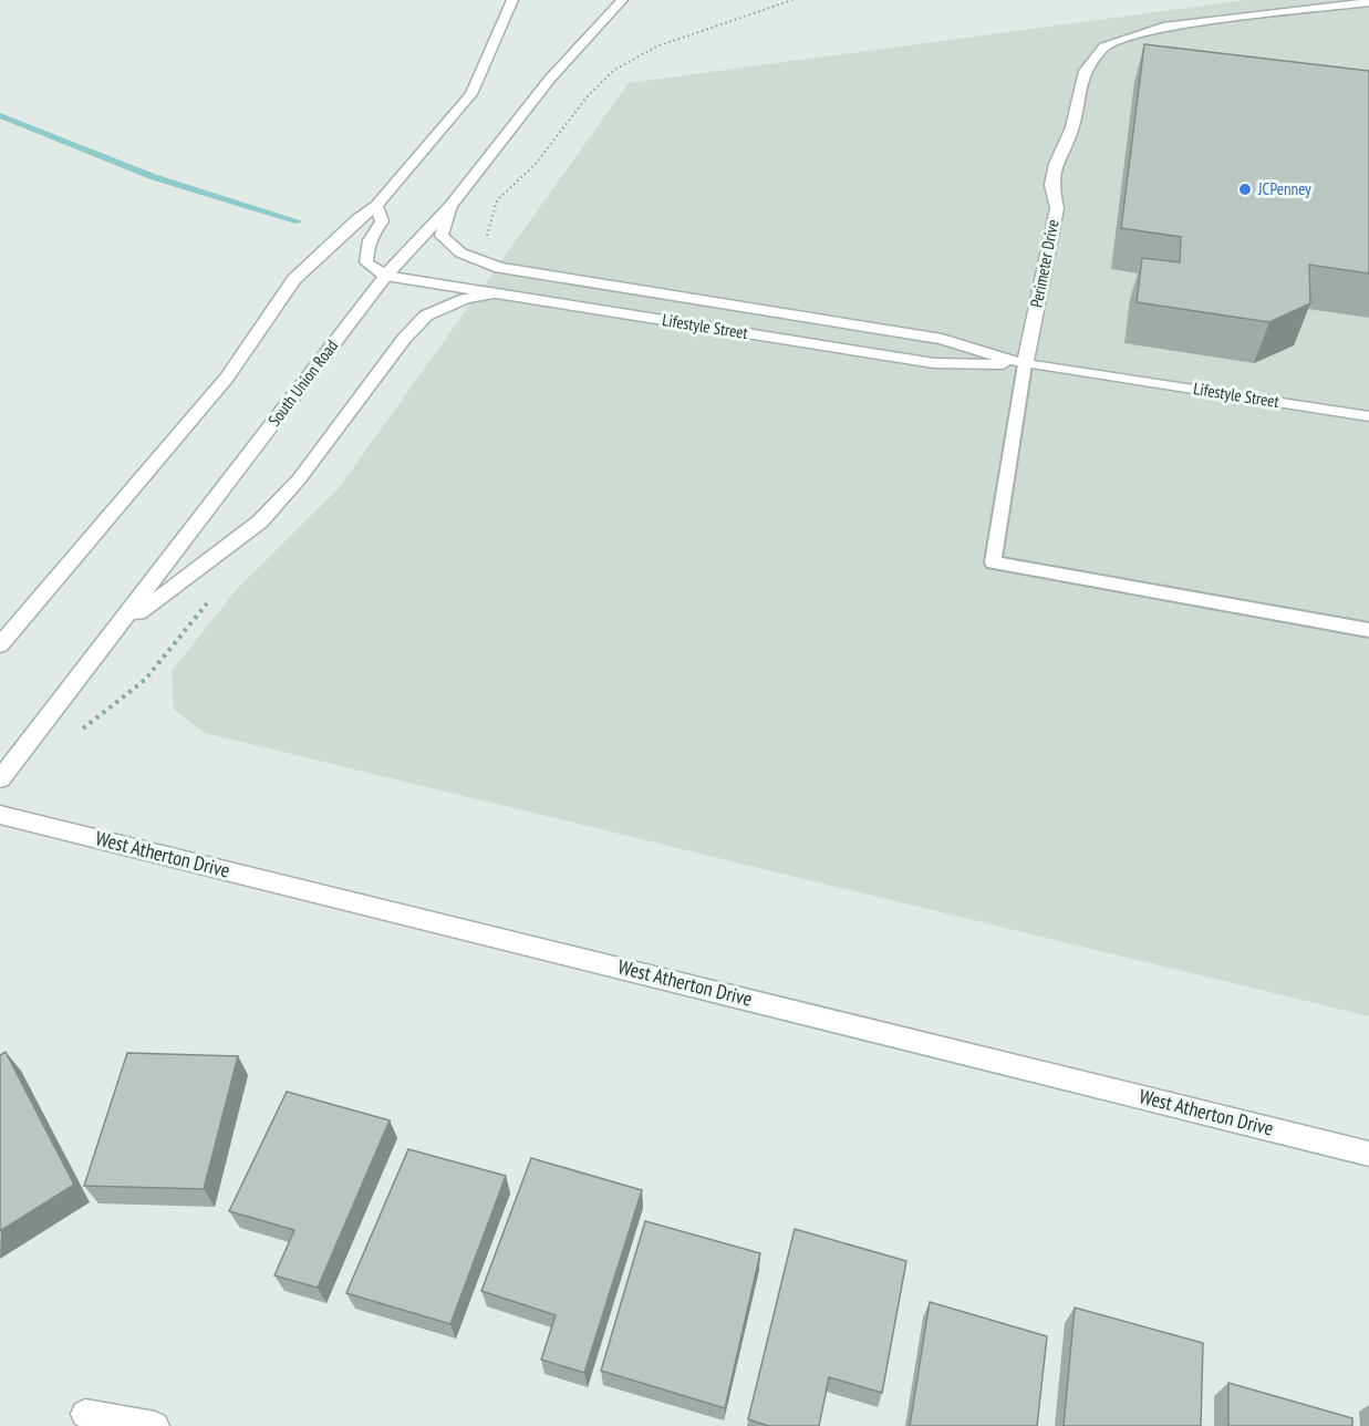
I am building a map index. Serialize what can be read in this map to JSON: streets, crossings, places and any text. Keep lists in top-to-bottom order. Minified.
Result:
{"streets":{"street":["Perimeter Drive","Lifestyle Street","South Union Road","West Atherton Drive"]},"crossings":[["Perimeter Drive","Lifestyle Street"],["Lifestyle Street","South Union Road"]],"places":["JCPenney"]}
